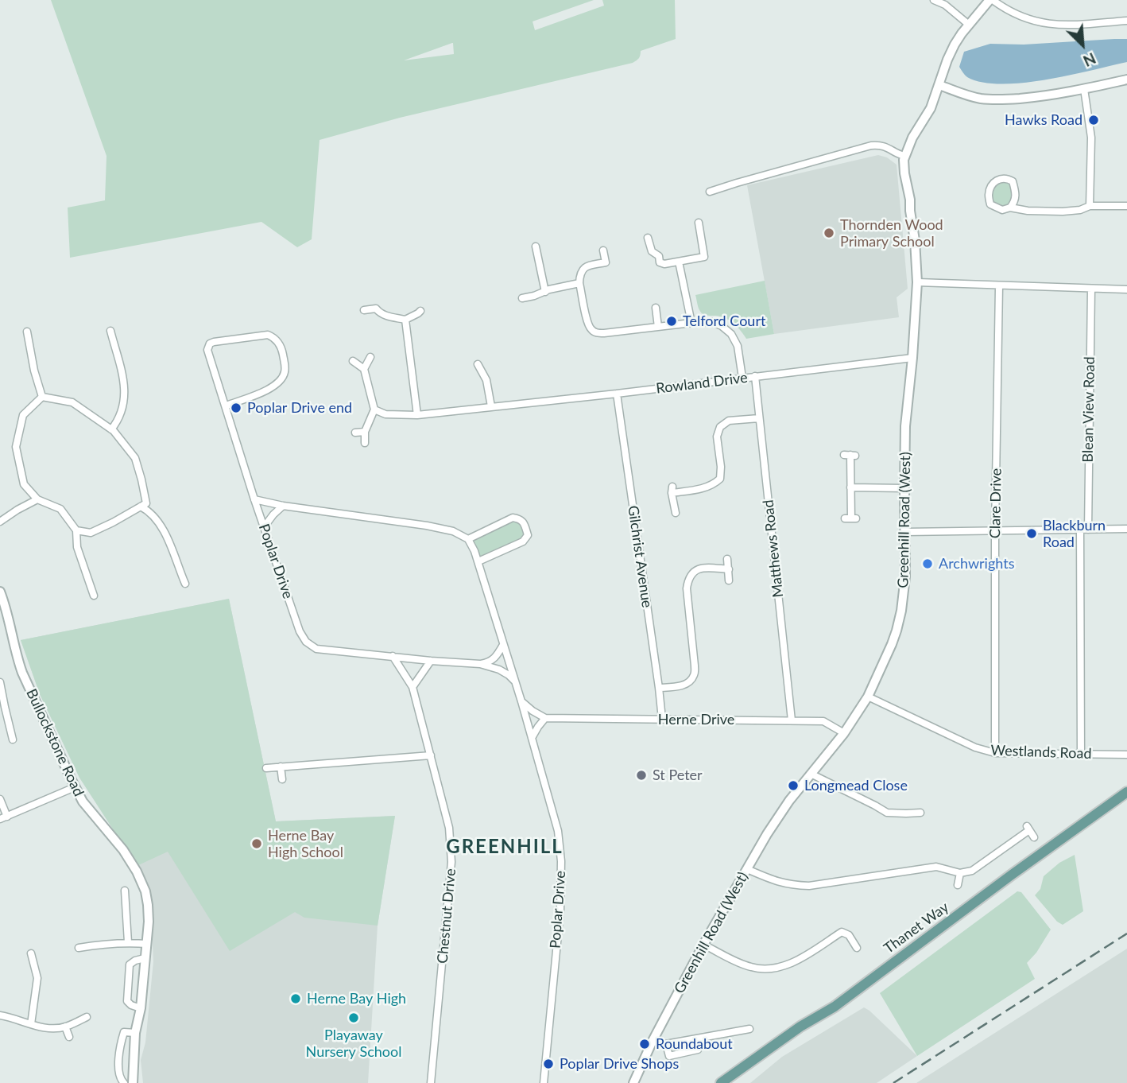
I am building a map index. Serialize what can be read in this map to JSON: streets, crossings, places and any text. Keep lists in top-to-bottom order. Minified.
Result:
{"streets":{"main road":["Thanet Way"],"street":["Rowland Drive","Blean View Road","Clare Drive","Greenhill Road (West)","Matthews Road","Gilchrist Avenue","Poplar Drive","Herne Drive","Bullockstone Road","Westlands Road","Chestnut Drive"]},"crossings":[["Rowland Drive","Greenhill Road (West)"],["Rowland Drive","Matthews Road"],["Rowland Drive","Gilchrist Avenue"],["Blean View Road","Westlands Road"],["Clare Drive","Westlands Road"],["Greenhill Road (West)","Herne Drive"],["Greenhill Road (West)","Westlands Road"],["Matthews Road","Herne Drive"],["Gilchrist Avenue","Herne Drive"],["Poplar Drive","Chestnut Drive"]],"districts":["GREENHILL"],"places":["Hawks Road","Thornden Wood Primary School","Telford Court","Poplar Drive end","Blackburn Road","Archwrights","St Peter","Longmead Close","Herne Bay High School","Herne Bay High","Playaway Nursery School","Roundabout","Poplar Drive Shops"],"north":"bottom right"}
